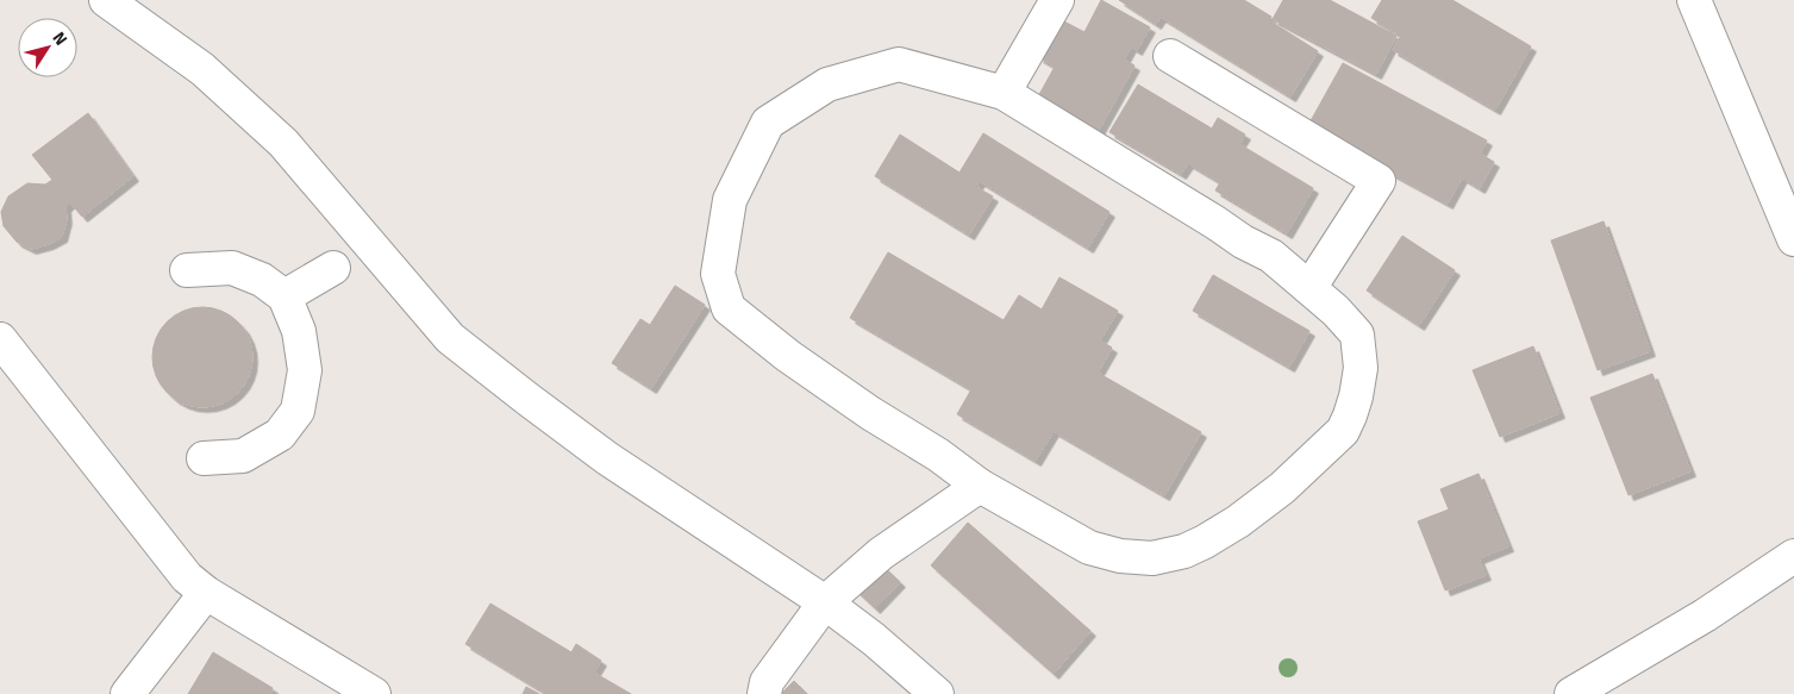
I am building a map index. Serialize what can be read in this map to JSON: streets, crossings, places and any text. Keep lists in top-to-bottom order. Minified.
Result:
{"north":"top right"}
